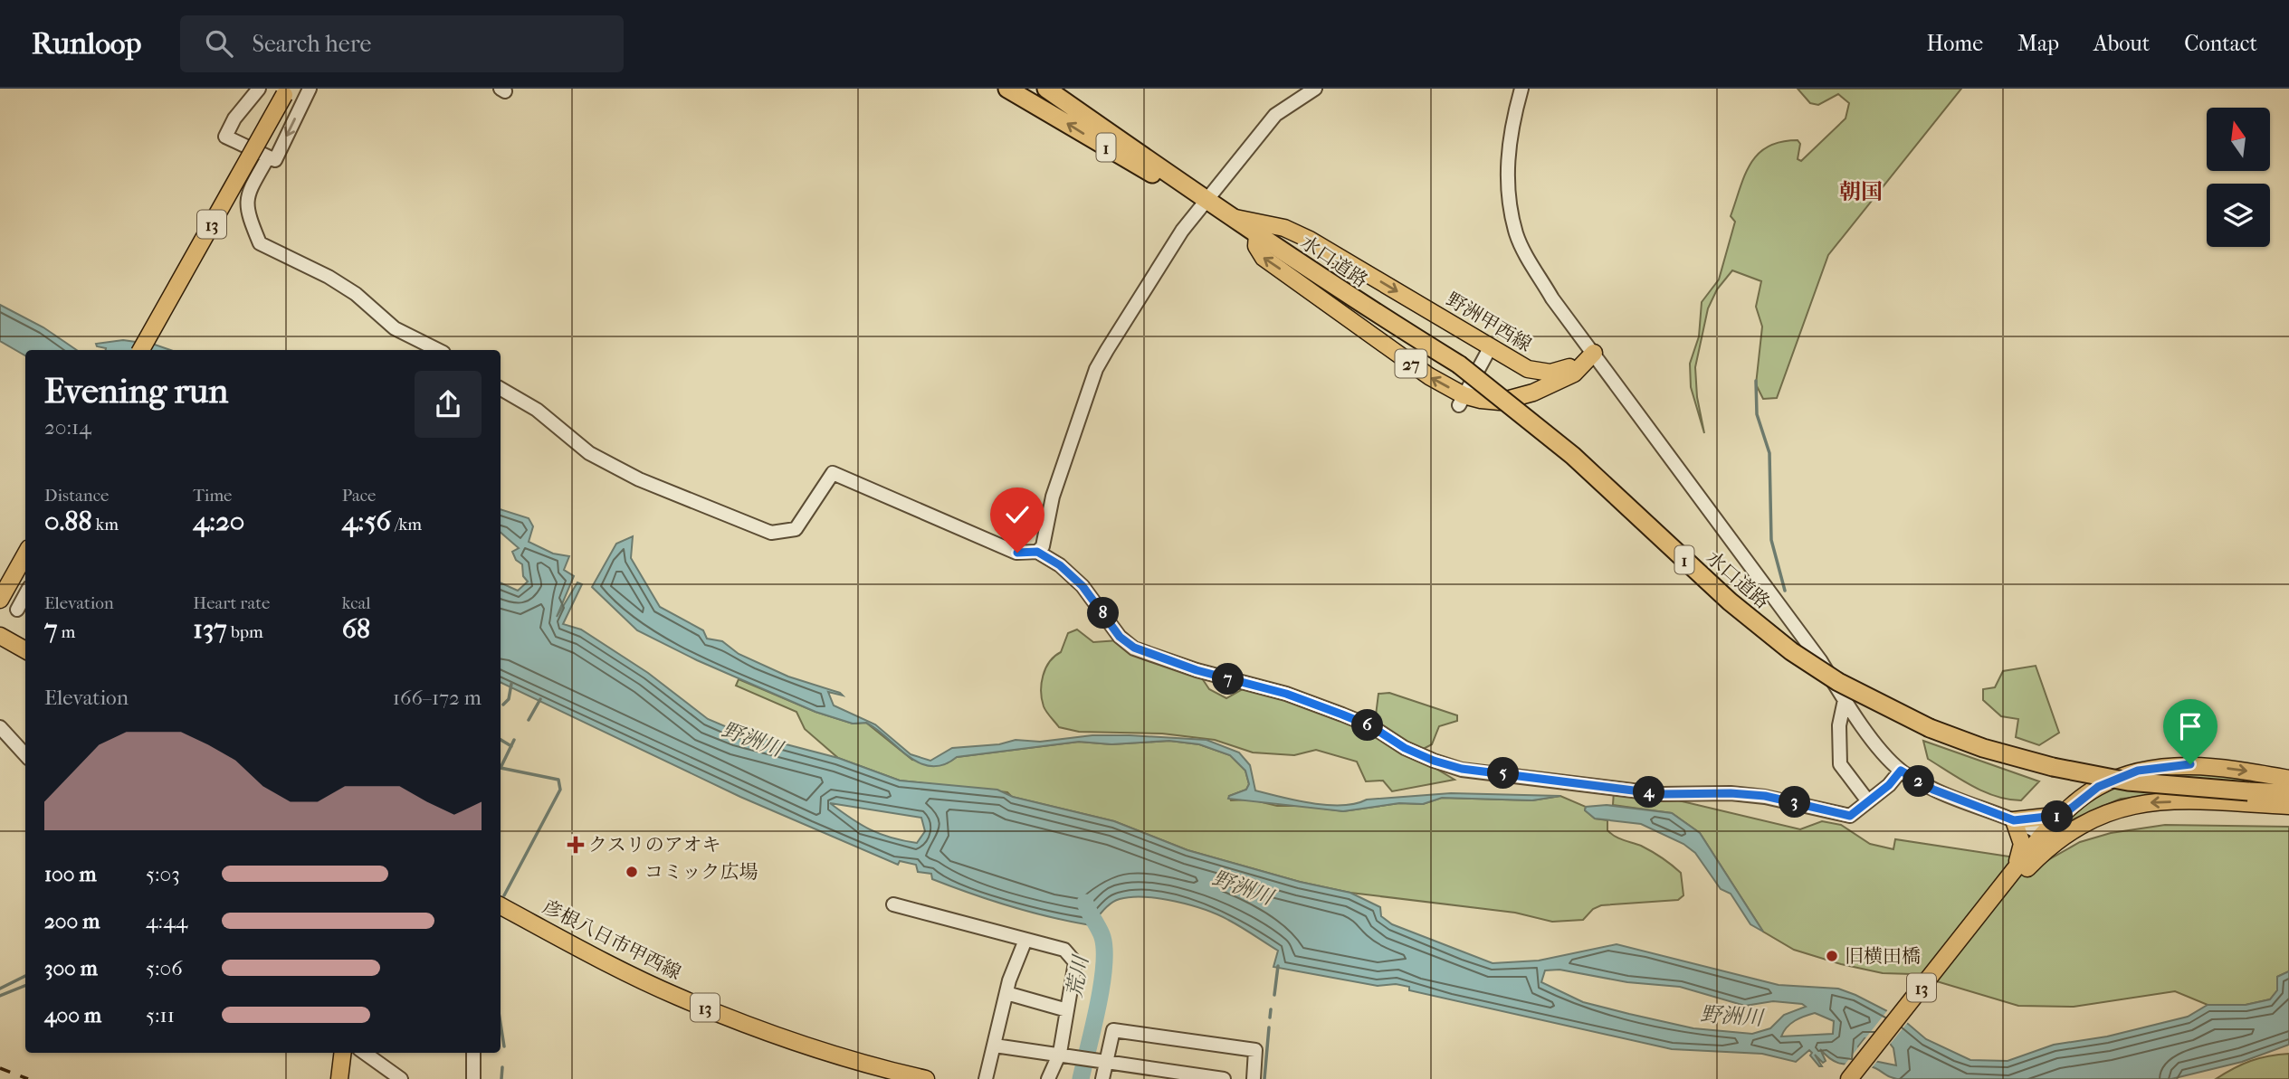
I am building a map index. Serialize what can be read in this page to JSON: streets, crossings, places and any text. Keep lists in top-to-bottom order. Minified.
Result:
{"streets":{"highway":["1","水口道路"],"main road":["13","野洲甲西線","27","彦根八日市甲西線"]},"crossings":[["水口道路","野洲甲西線"],["水口道路","27"],["野洲甲西線","27"]],"districts":["朝国"],"water":["野洲川","荒川"],"places":{"health":["クスリのアオキ"],"other":["コミック広場","旧横田橋"]},"north":"top","page":{"header":"Runloop","search":"Search here","nav":["Home","Map","About","Contact"],"heading":["Evening run","20:14"],"stats":[["Distance","0.88 km"],["Time","4:20"],["Pace","4:56 /km"],["Elevation","7 m"],["Heart rate","137 bpm"],["kcal","68"]],"pins":["8","7","6","5","2","4","3","1"],"chart":["Elevation","166–172 m"],"list":[{"name":"100 m","note":"5:03"},{"name":"200 m","note":"4:44"},{"name":"300 m","note":"5:06"},{"name":"400 m","note":"5:11"}]}}
